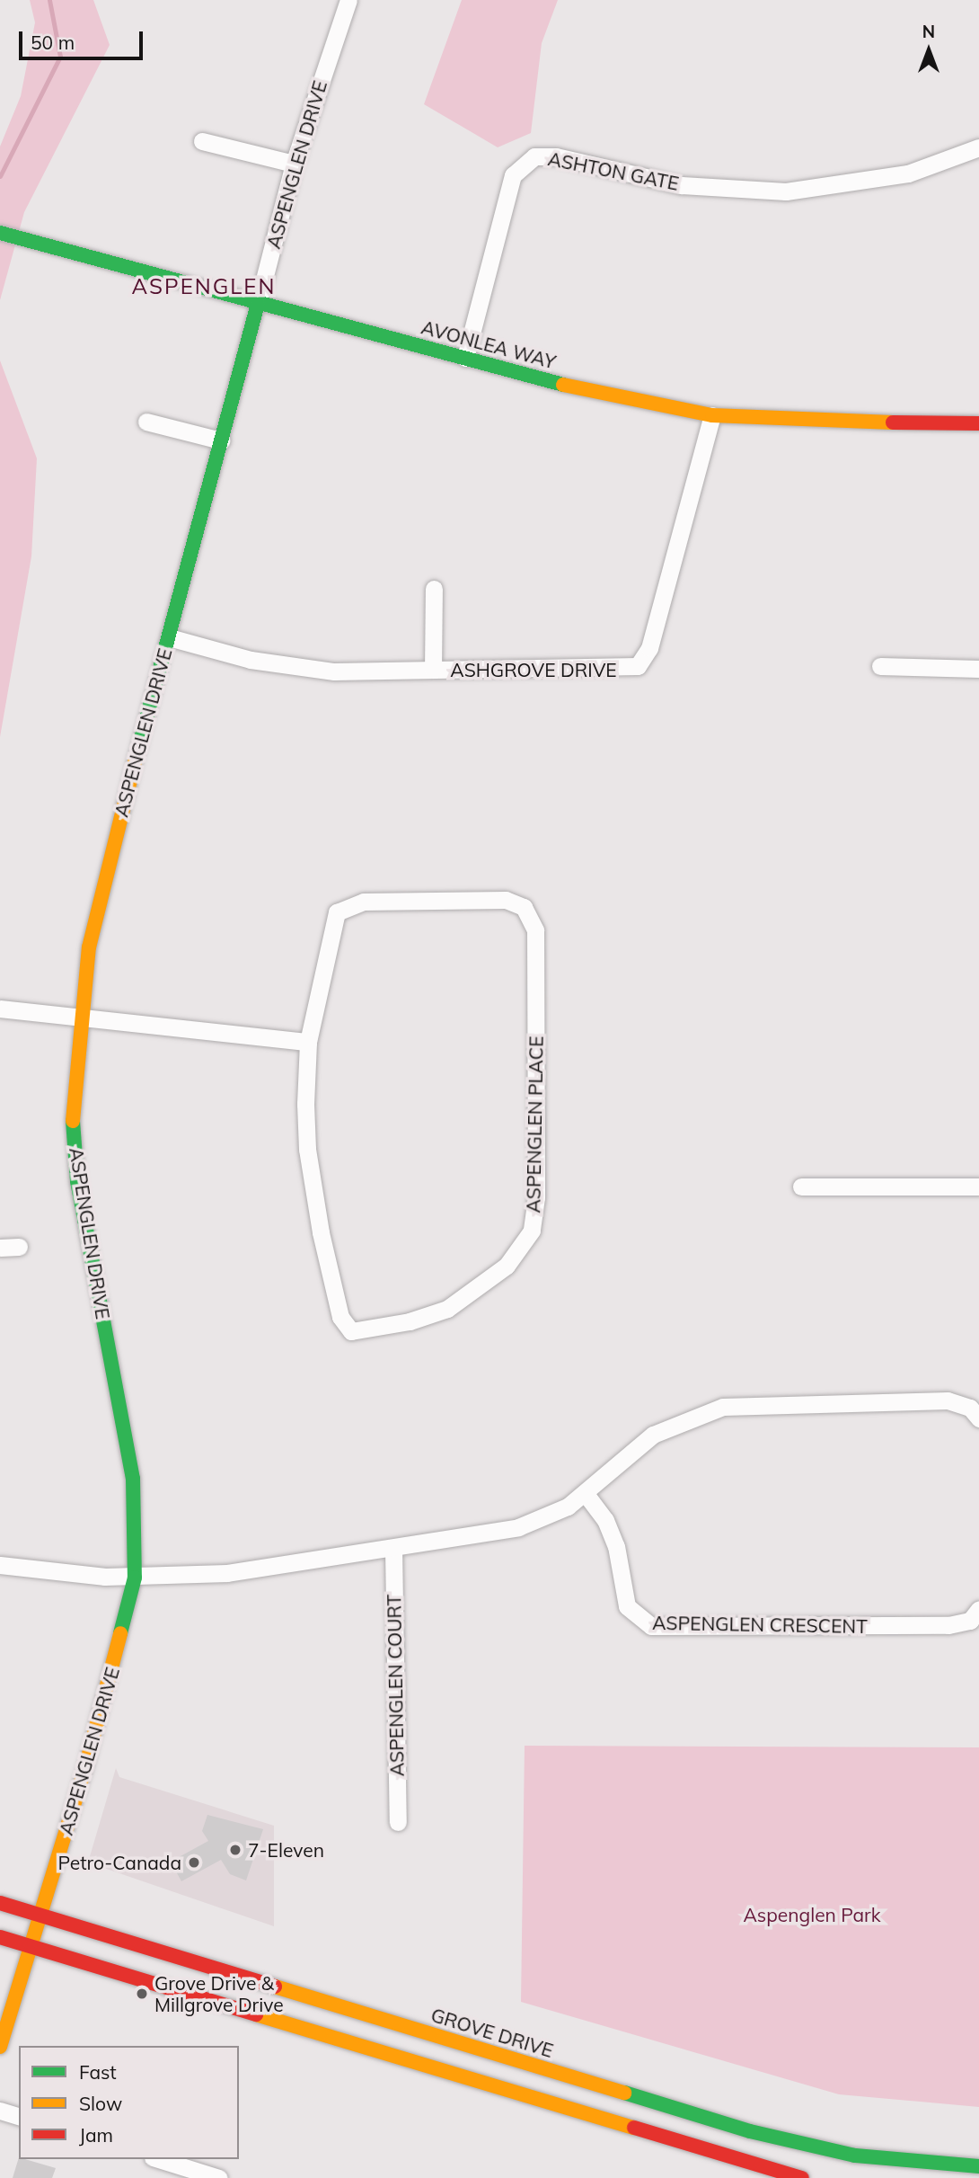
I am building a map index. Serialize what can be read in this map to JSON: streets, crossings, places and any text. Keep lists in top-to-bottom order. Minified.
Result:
{"streets":{"street":["ASPENGLEN DRIVE","ASHTON GATE","AVONLEA WAY","ASHGROVE DRIVE","ASPENGLEN PLACE","ASPENGLEN CRESCENT","ASPENGLEN COURT","GROVE DRIVE"]},"crossings":[["ASPENGLEN DRIVE","AVONLEA WAY"],["ASPENGLEN DRIVE","ASHGROVE DRIVE"],["ASPENGLEN DRIVE","GROVE DRIVE"],["ASHTON GATE","AVONLEA WAY"],["AVONLEA WAY","ASHGROVE DRIVE"]],"districts":["ASPENGLEN"],"parks":["Aspenglen Park"],"places":["7-Eleven","Petro-Canada","Grove Drive & Millgrove Drive"],"legend":["Fast","Slow","Jam"],"scale_bar":"50 m","north":"top"}
